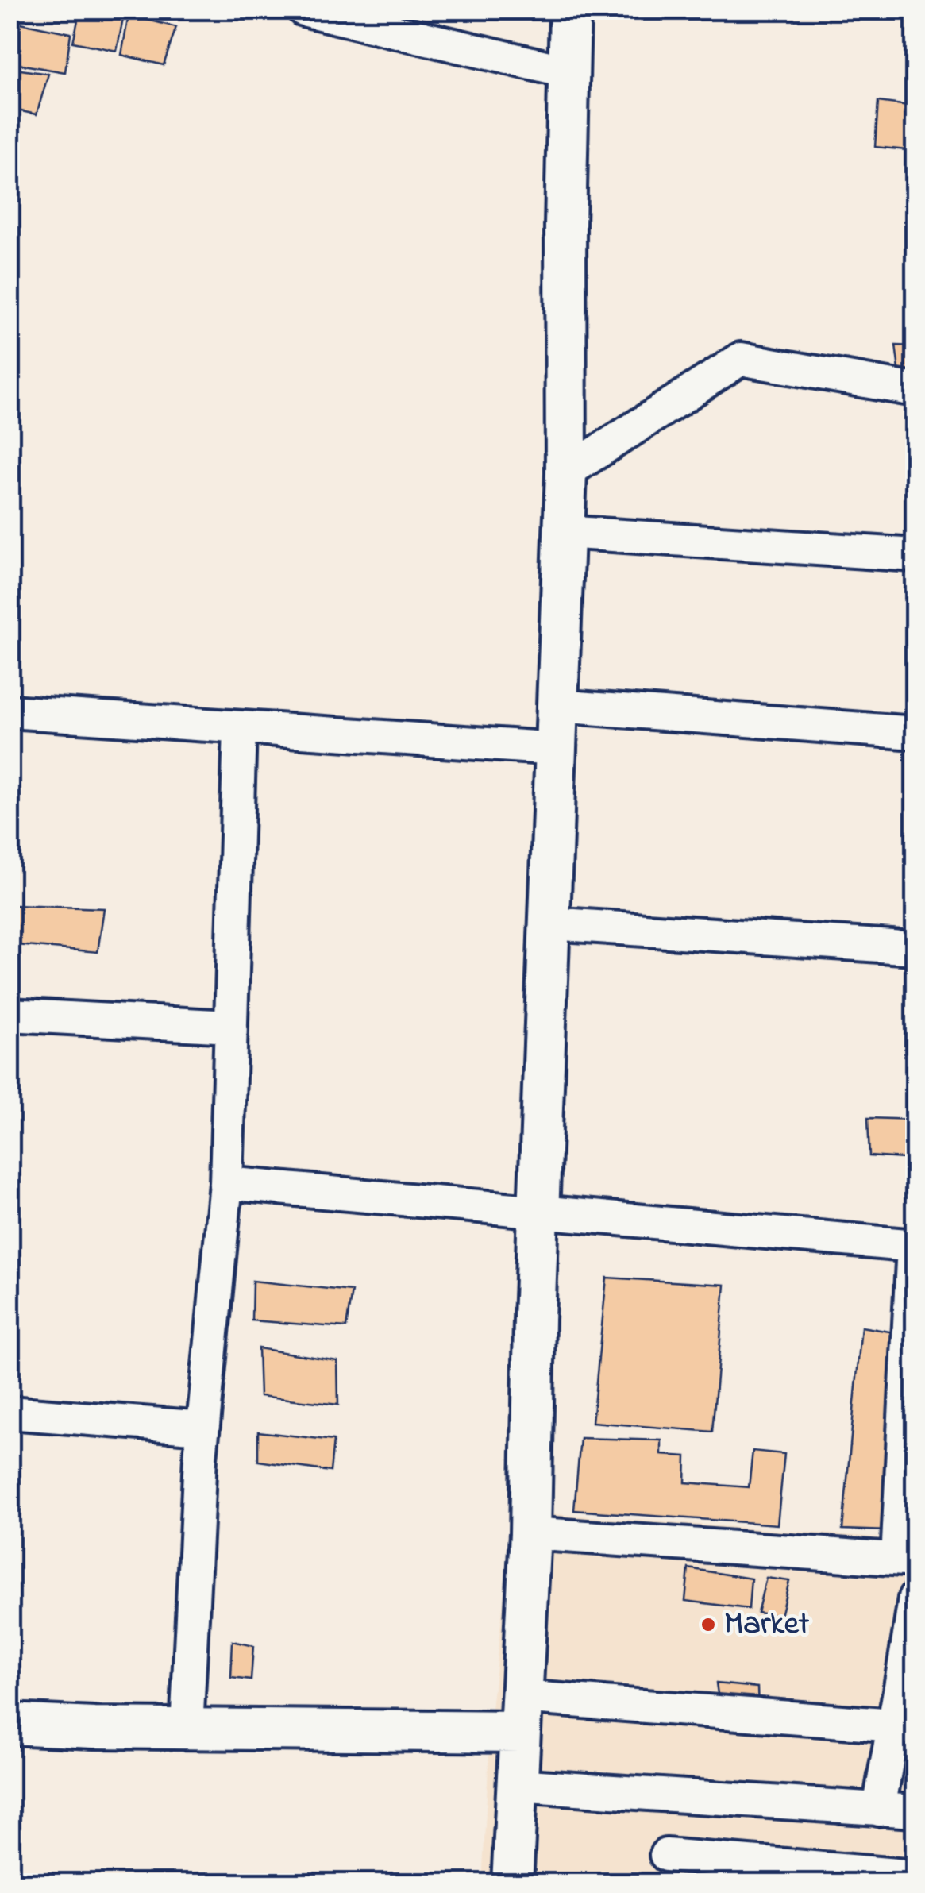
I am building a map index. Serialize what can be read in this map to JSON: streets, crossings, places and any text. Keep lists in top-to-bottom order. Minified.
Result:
{"places":["Market"]}
